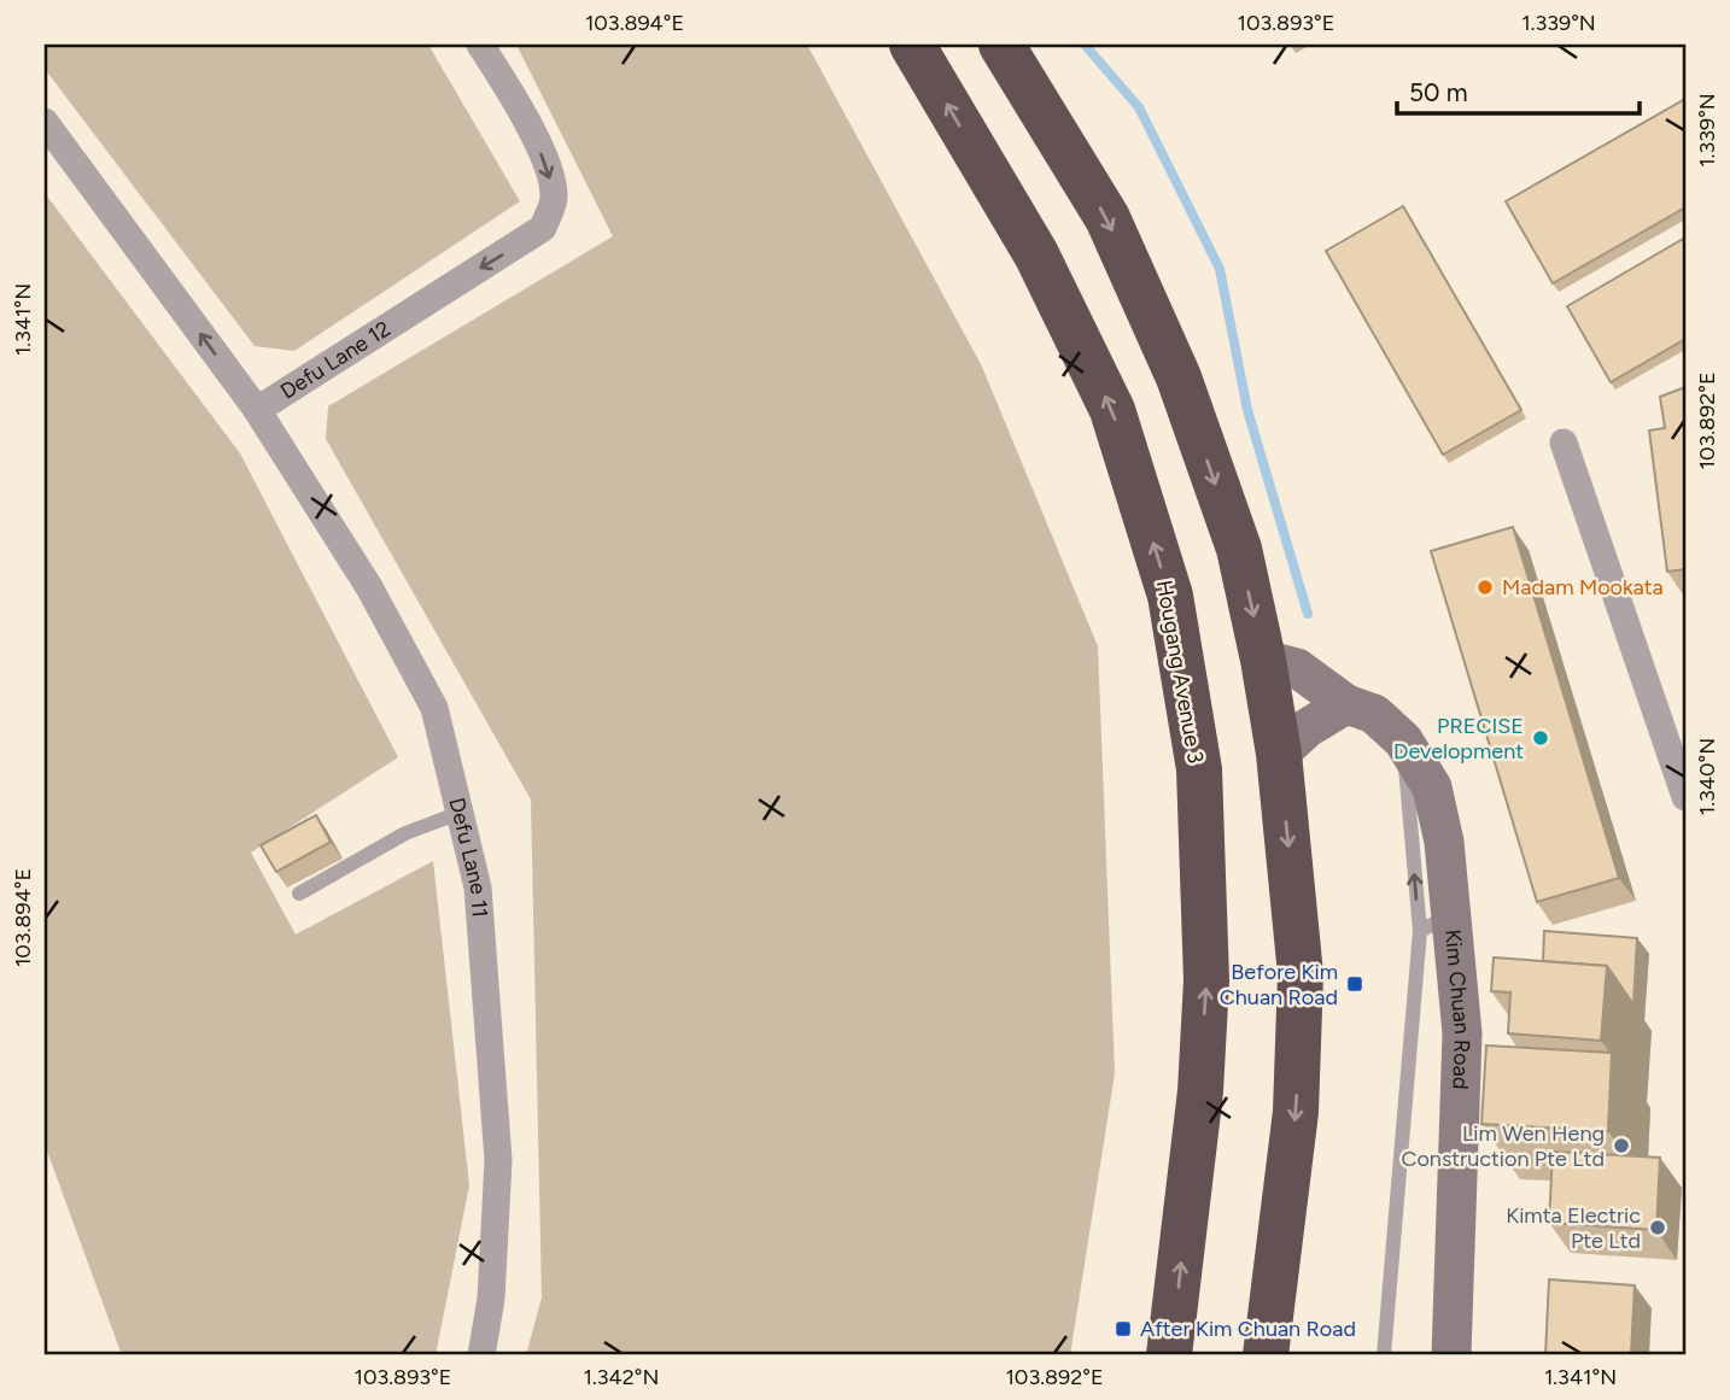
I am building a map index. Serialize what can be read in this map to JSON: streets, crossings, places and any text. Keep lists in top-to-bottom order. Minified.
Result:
{"streets":{"highway":["Hougang Avenue 3"],"main road":["Kim Chuan Road"],"street":["Defu Lane 12","Defu Lane 11"]},"crossings":[["Defu Lane 12","Defu Lane 11"]],"places":{"other":["Madam Mookata","PRECISE Development","Lim Wen Heng Construction Pte Ltd","Kimta Electric Pte Ltd"],"transit":["Before Kim Chuan Road","After Kim Chuan Road"]},"scale_bar":"50 m","coordinates":["103.894°E","103.893°E","1.339°N","1.341°N","103.892°E","1.340°N","1.342°N"]}
